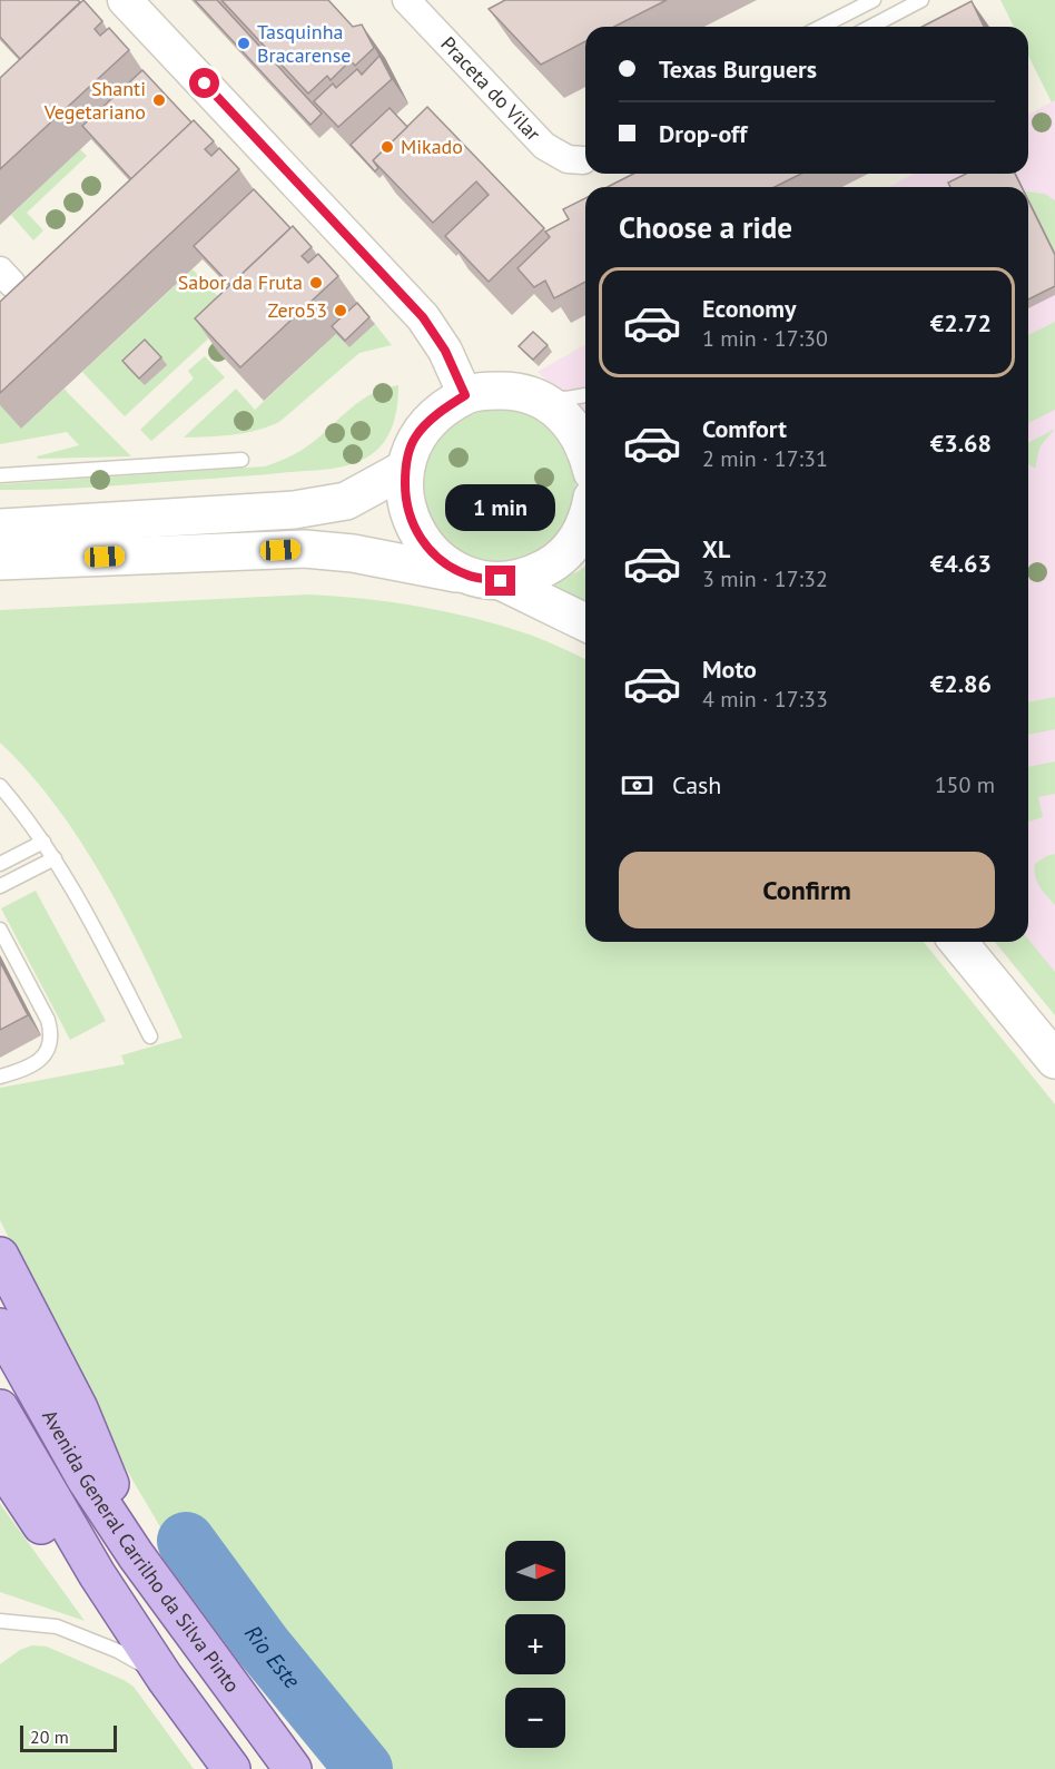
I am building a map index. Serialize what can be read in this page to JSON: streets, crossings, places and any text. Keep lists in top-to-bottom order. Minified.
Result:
{"streets":{"main road":["Avenida General Carrilho da Silva Pinto"],"street":["Praceta do Vilar"]},"water":["Rio Este"],"places":["Tasquinha Bracarense","Shanti Vegetariano","Mikado","Sabor da Fruta","Zero53"],"scale_bar":"20 m","north":"right","page":{"banner":["Texas Burguers","Drop-off"],"heading":"Choose a ride","list":[{"name":"Economy","note":"1 min · 17:30","value":"€2.72"},{"name":"Comfort","note":"2 min · 17:31","value":"€3.68"},{"name":"XL","note":"3 min · 17:32","value":"€4.63"},{"name":"Moto","note":"4 min · 17:33","value":"€2.86"}],"bubble":"1 min","pay":["Cash","150 m"],"buttons":"Confirm","map_buttons":["+","−"],"scale":"20 m"}}
